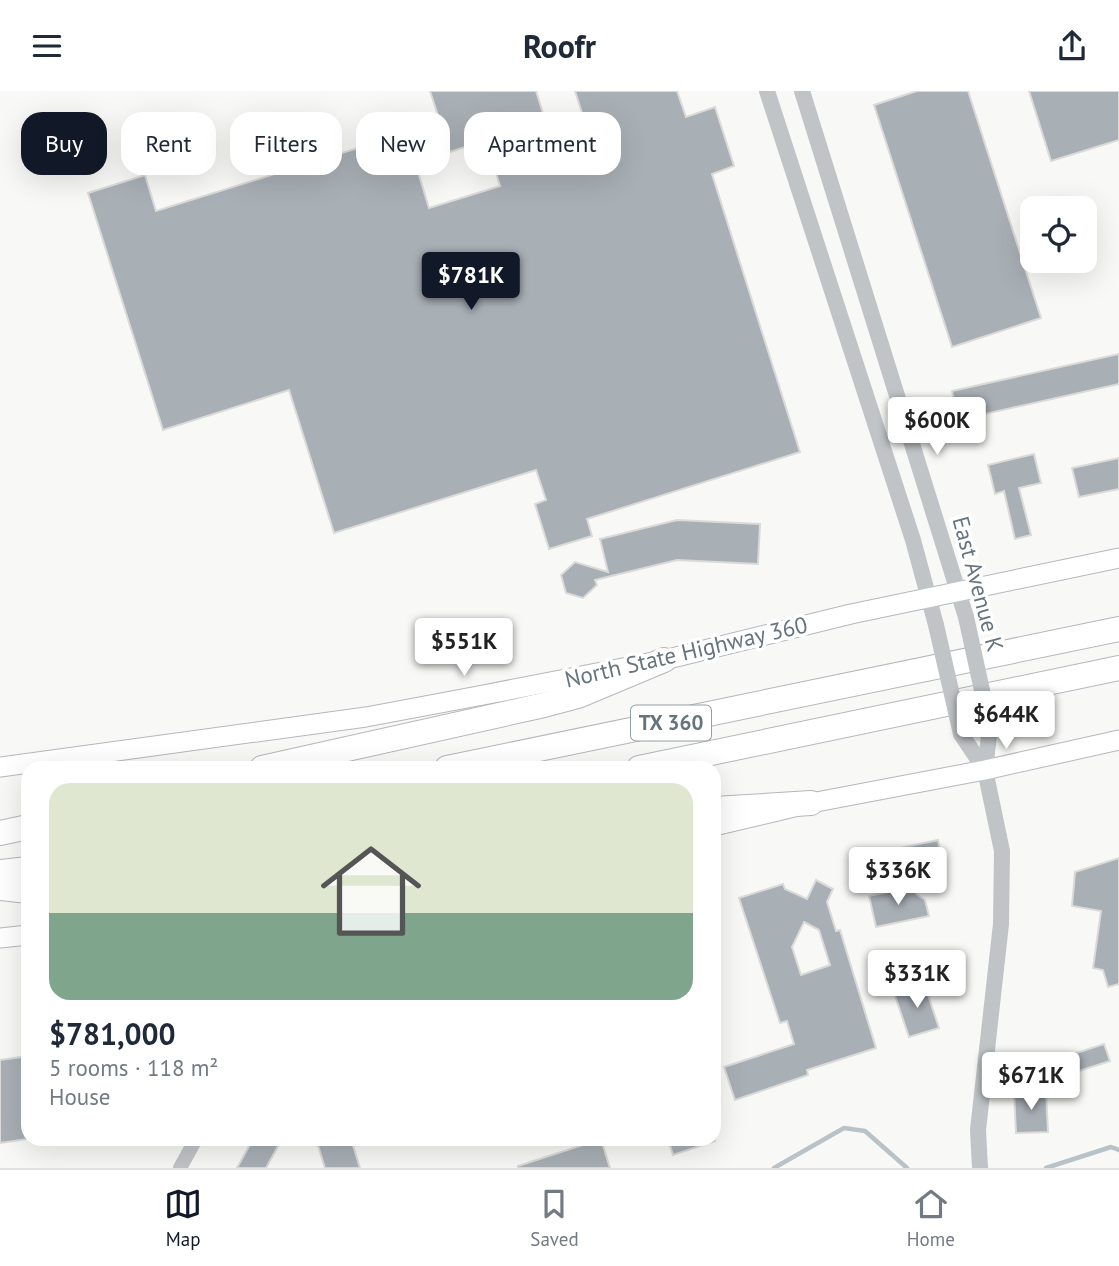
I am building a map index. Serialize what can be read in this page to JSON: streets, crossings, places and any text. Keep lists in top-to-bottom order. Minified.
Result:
{"streets":{"highway":["TX 360"],"main road":["North State Highway 360"],"street":["East Avenue K"]},"crossings":[["East Avenue K","North State Highway 360"]],"page":{"header":"Roofr","chip":["Buy","Rent","Filters","New","Apartment"],"price":["$781K","$600K","$551K","$644K","$336K","$331K","$671K"],"list":[{"name":"$781,000","note":"5 rooms · 118 m² · House"}],"tabs":["Map","Saved","Home"]}}
